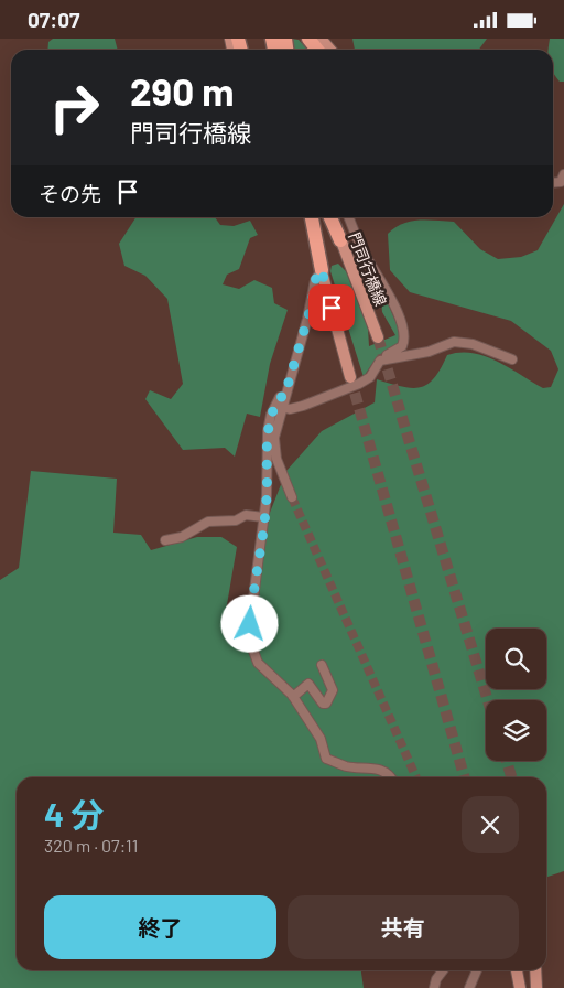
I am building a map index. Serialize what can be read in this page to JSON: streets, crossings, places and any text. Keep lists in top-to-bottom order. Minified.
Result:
{"streets":{"main road":["門司行橋線"]},"page":{"status":"07:07","turn":["290 m","門司行橋線"],"then":"その先","heading":["4 分","320 m · 07:11"],"buttons":["終了","共有"]}}
